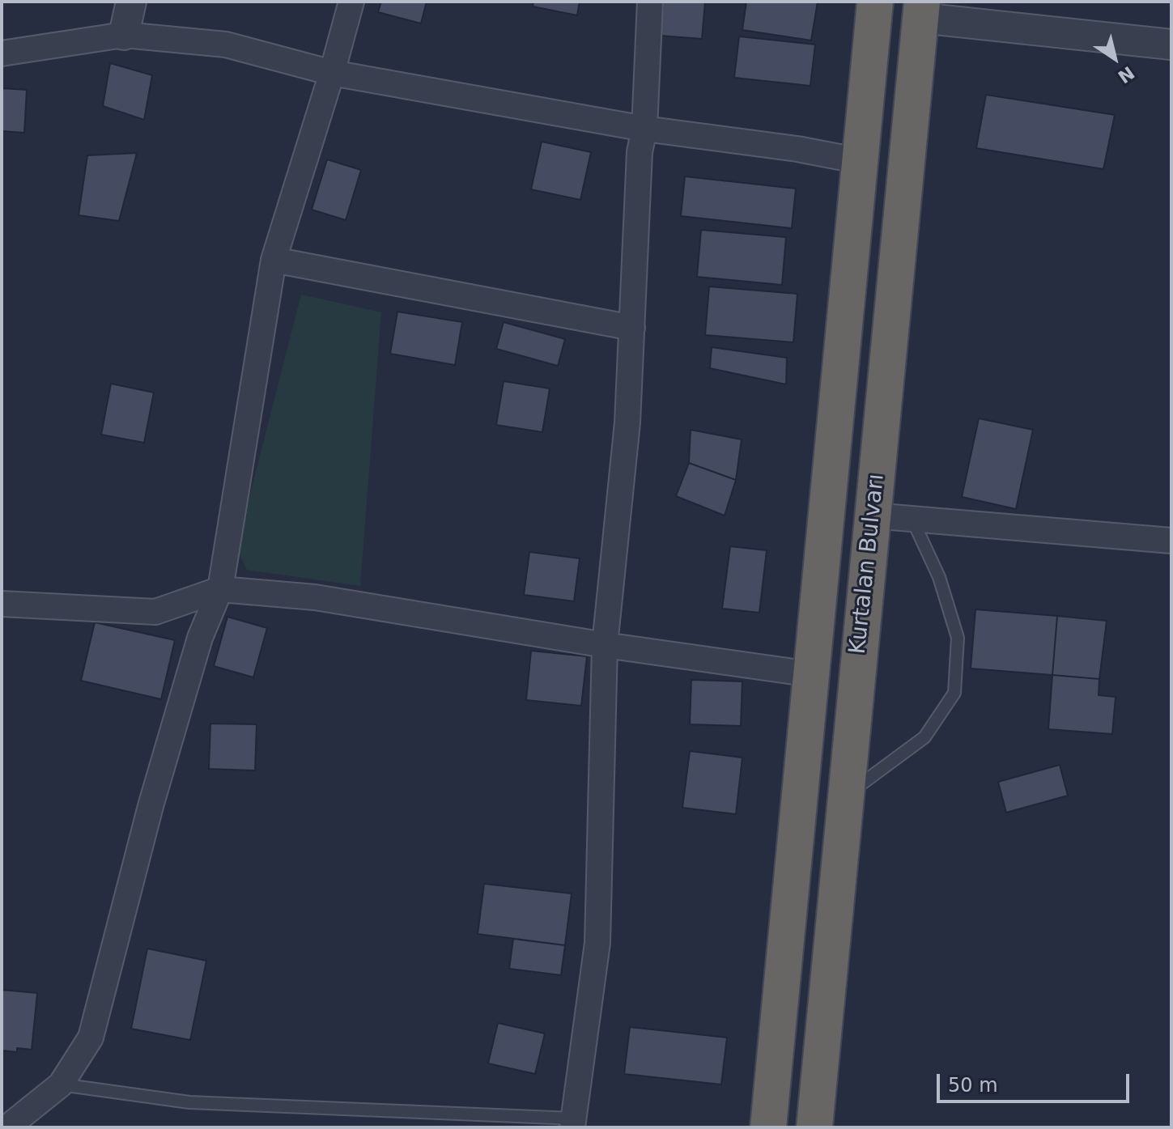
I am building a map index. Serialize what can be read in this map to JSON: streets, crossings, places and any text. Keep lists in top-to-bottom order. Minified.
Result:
{"streets":{"highway":["Kurtalan Bulvarı"]},"scale_bar":"50 m","north":"bottom right"}
